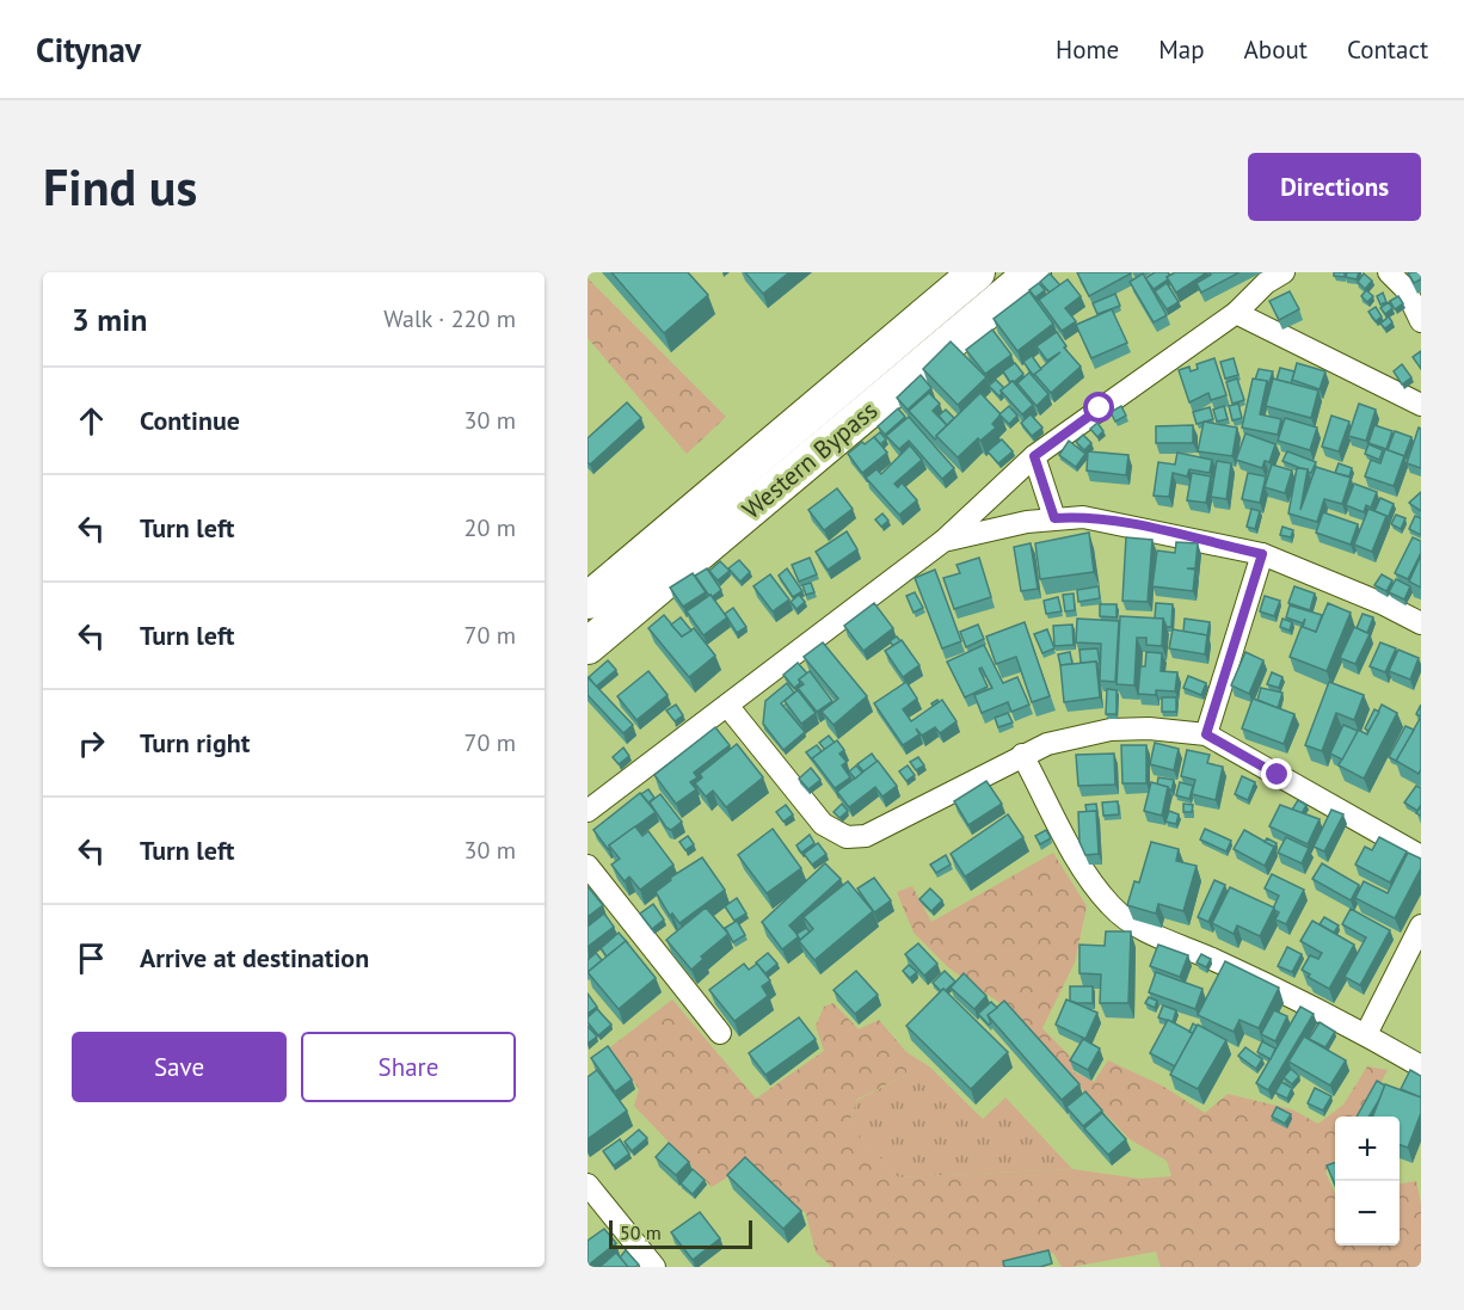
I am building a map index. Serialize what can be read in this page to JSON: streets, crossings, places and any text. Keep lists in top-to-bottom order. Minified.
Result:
{"streets":{"highway":["Western Bypass"]},"scale_bar":"50 m","page":{"header":"Citynav","nav":["Home","Map","About","Contact"],"buttons":["Directions",["Save","Share"]],"title":"Find us","heading":["3 min","Walk · 220 m"],"list":[["Continue","30 m"],["Turn left","20 m"],["Turn left","70 m"],["Turn right","70 m"],["Turn left","30 m"],"Arrive at destination"],"map_buttons":["+","−"],"scale":"50 m"}}
